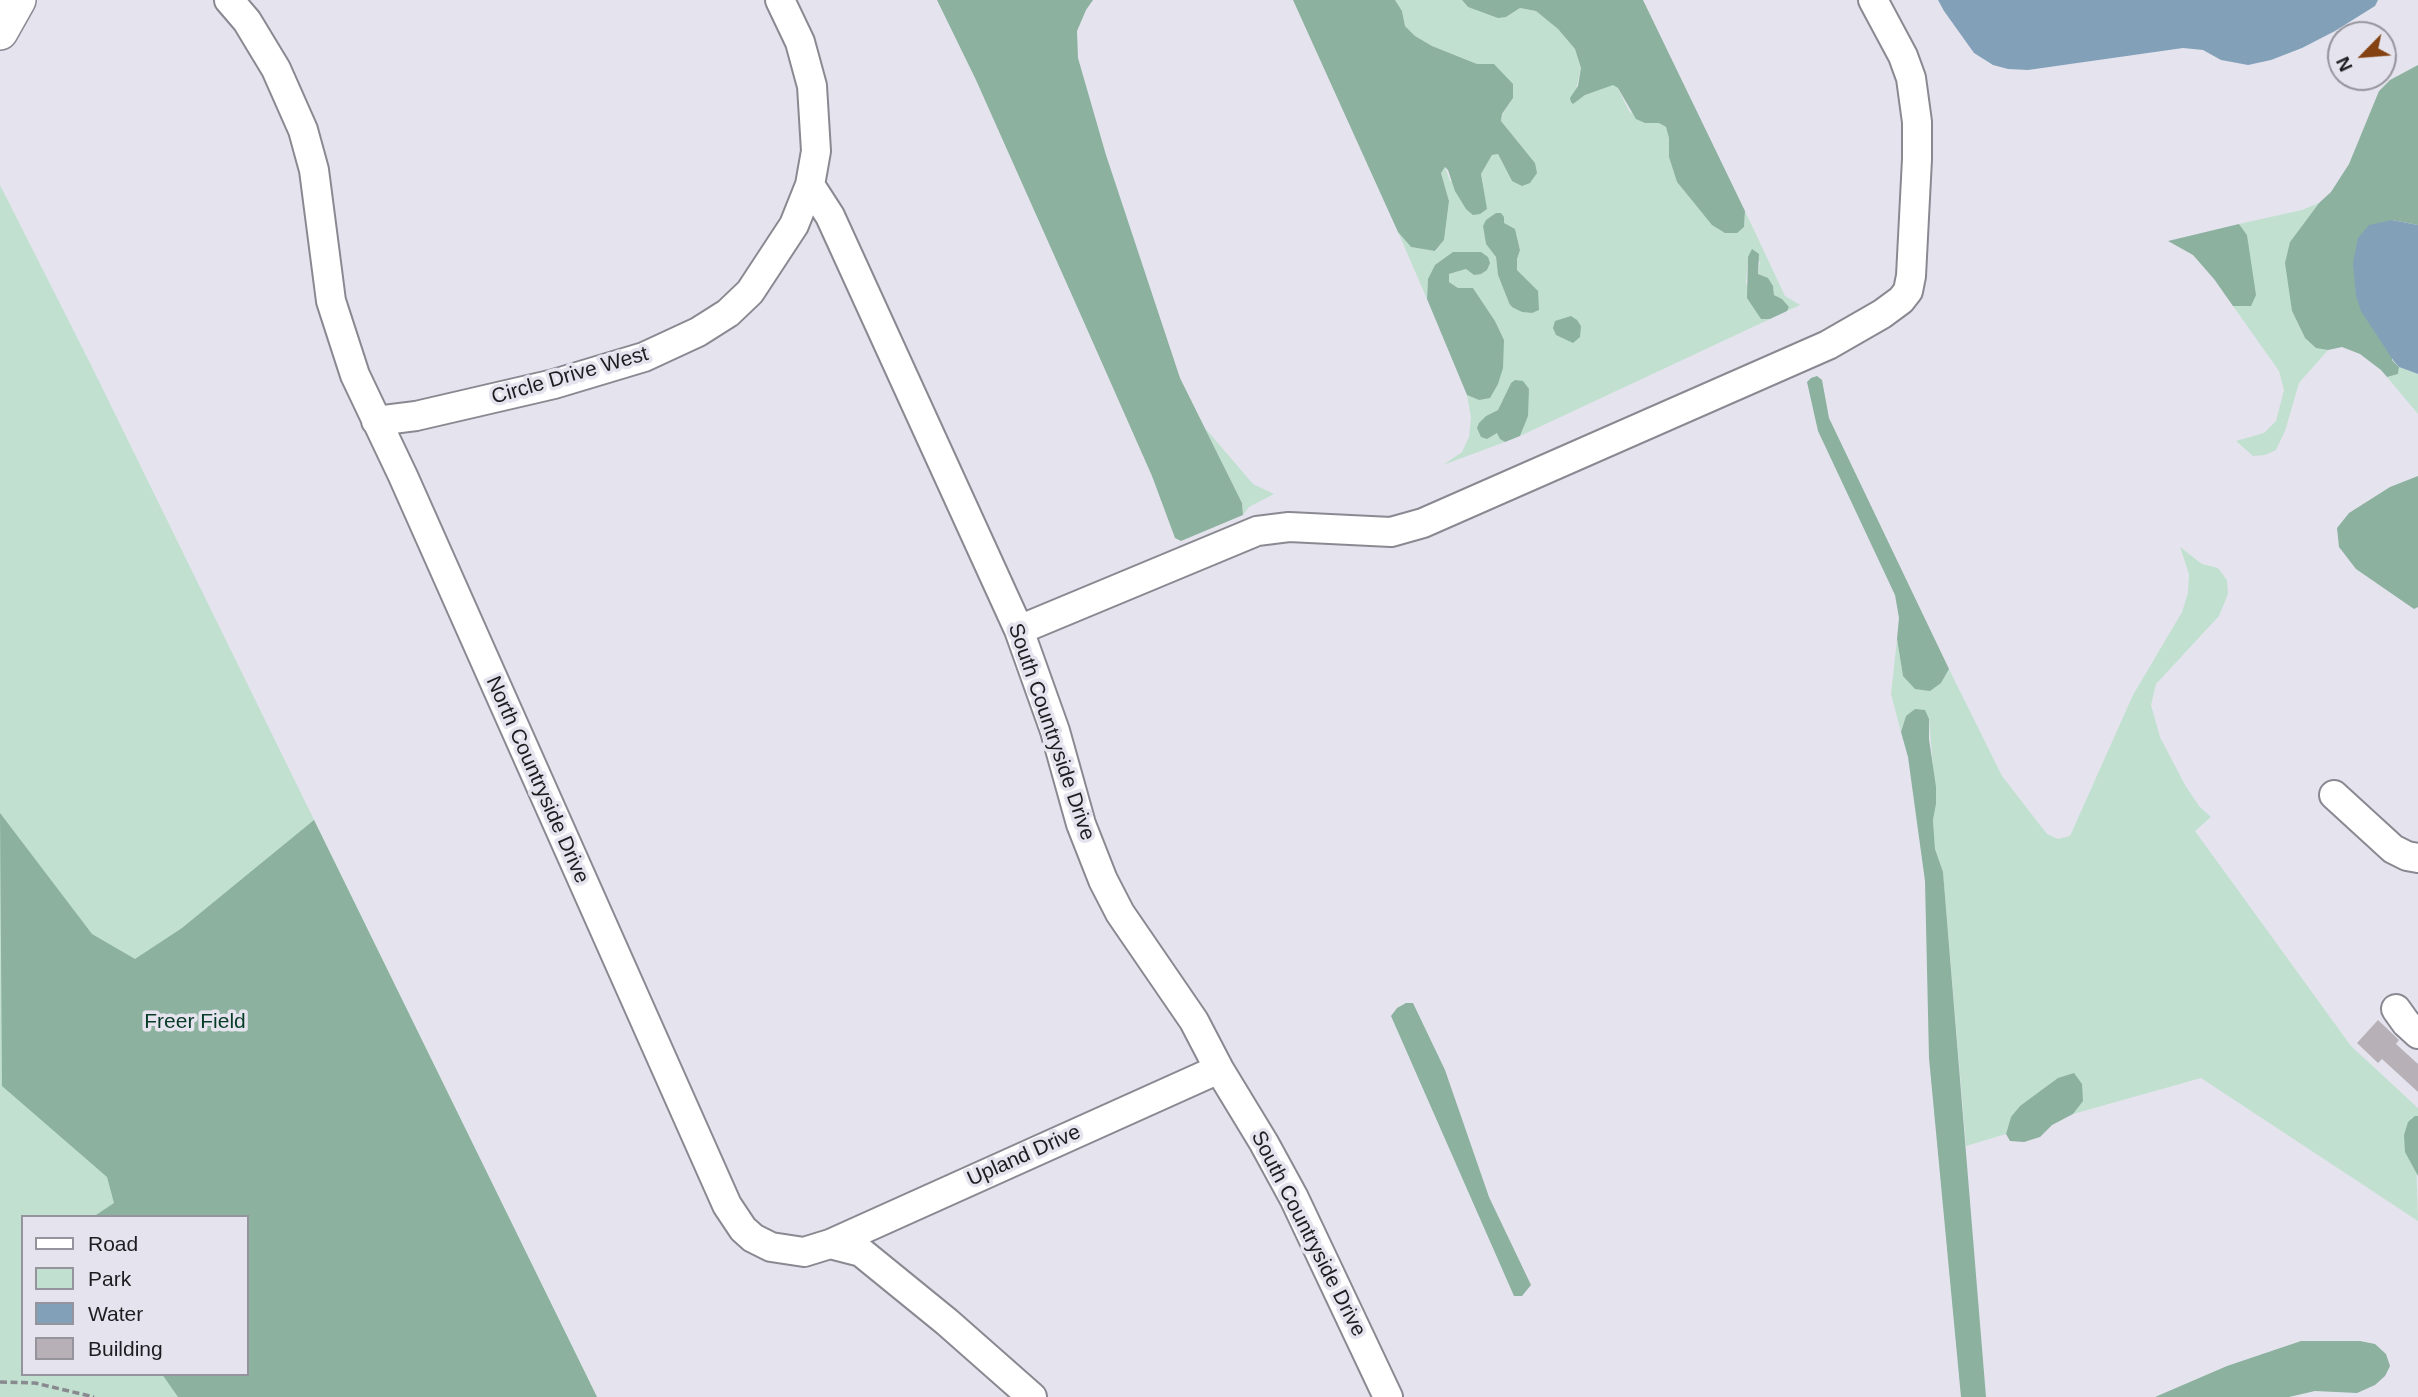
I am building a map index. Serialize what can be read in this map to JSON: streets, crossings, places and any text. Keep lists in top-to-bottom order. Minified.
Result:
{"streets":{"street":["Circle Drive West","South Countryside Drive","North Countryside Drive","Upland Drive"]},"crossings":[["Circle Drive West","South Countryside Drive"],["Circle Drive West","North Countryside Drive"],["South Countryside Drive","Upland Drive"],["North Countryside Drive","Upland Drive"]],"parks":["Freer Field"],"legend":["Road","Park","Water","Building"],"north":"bottom left"}
